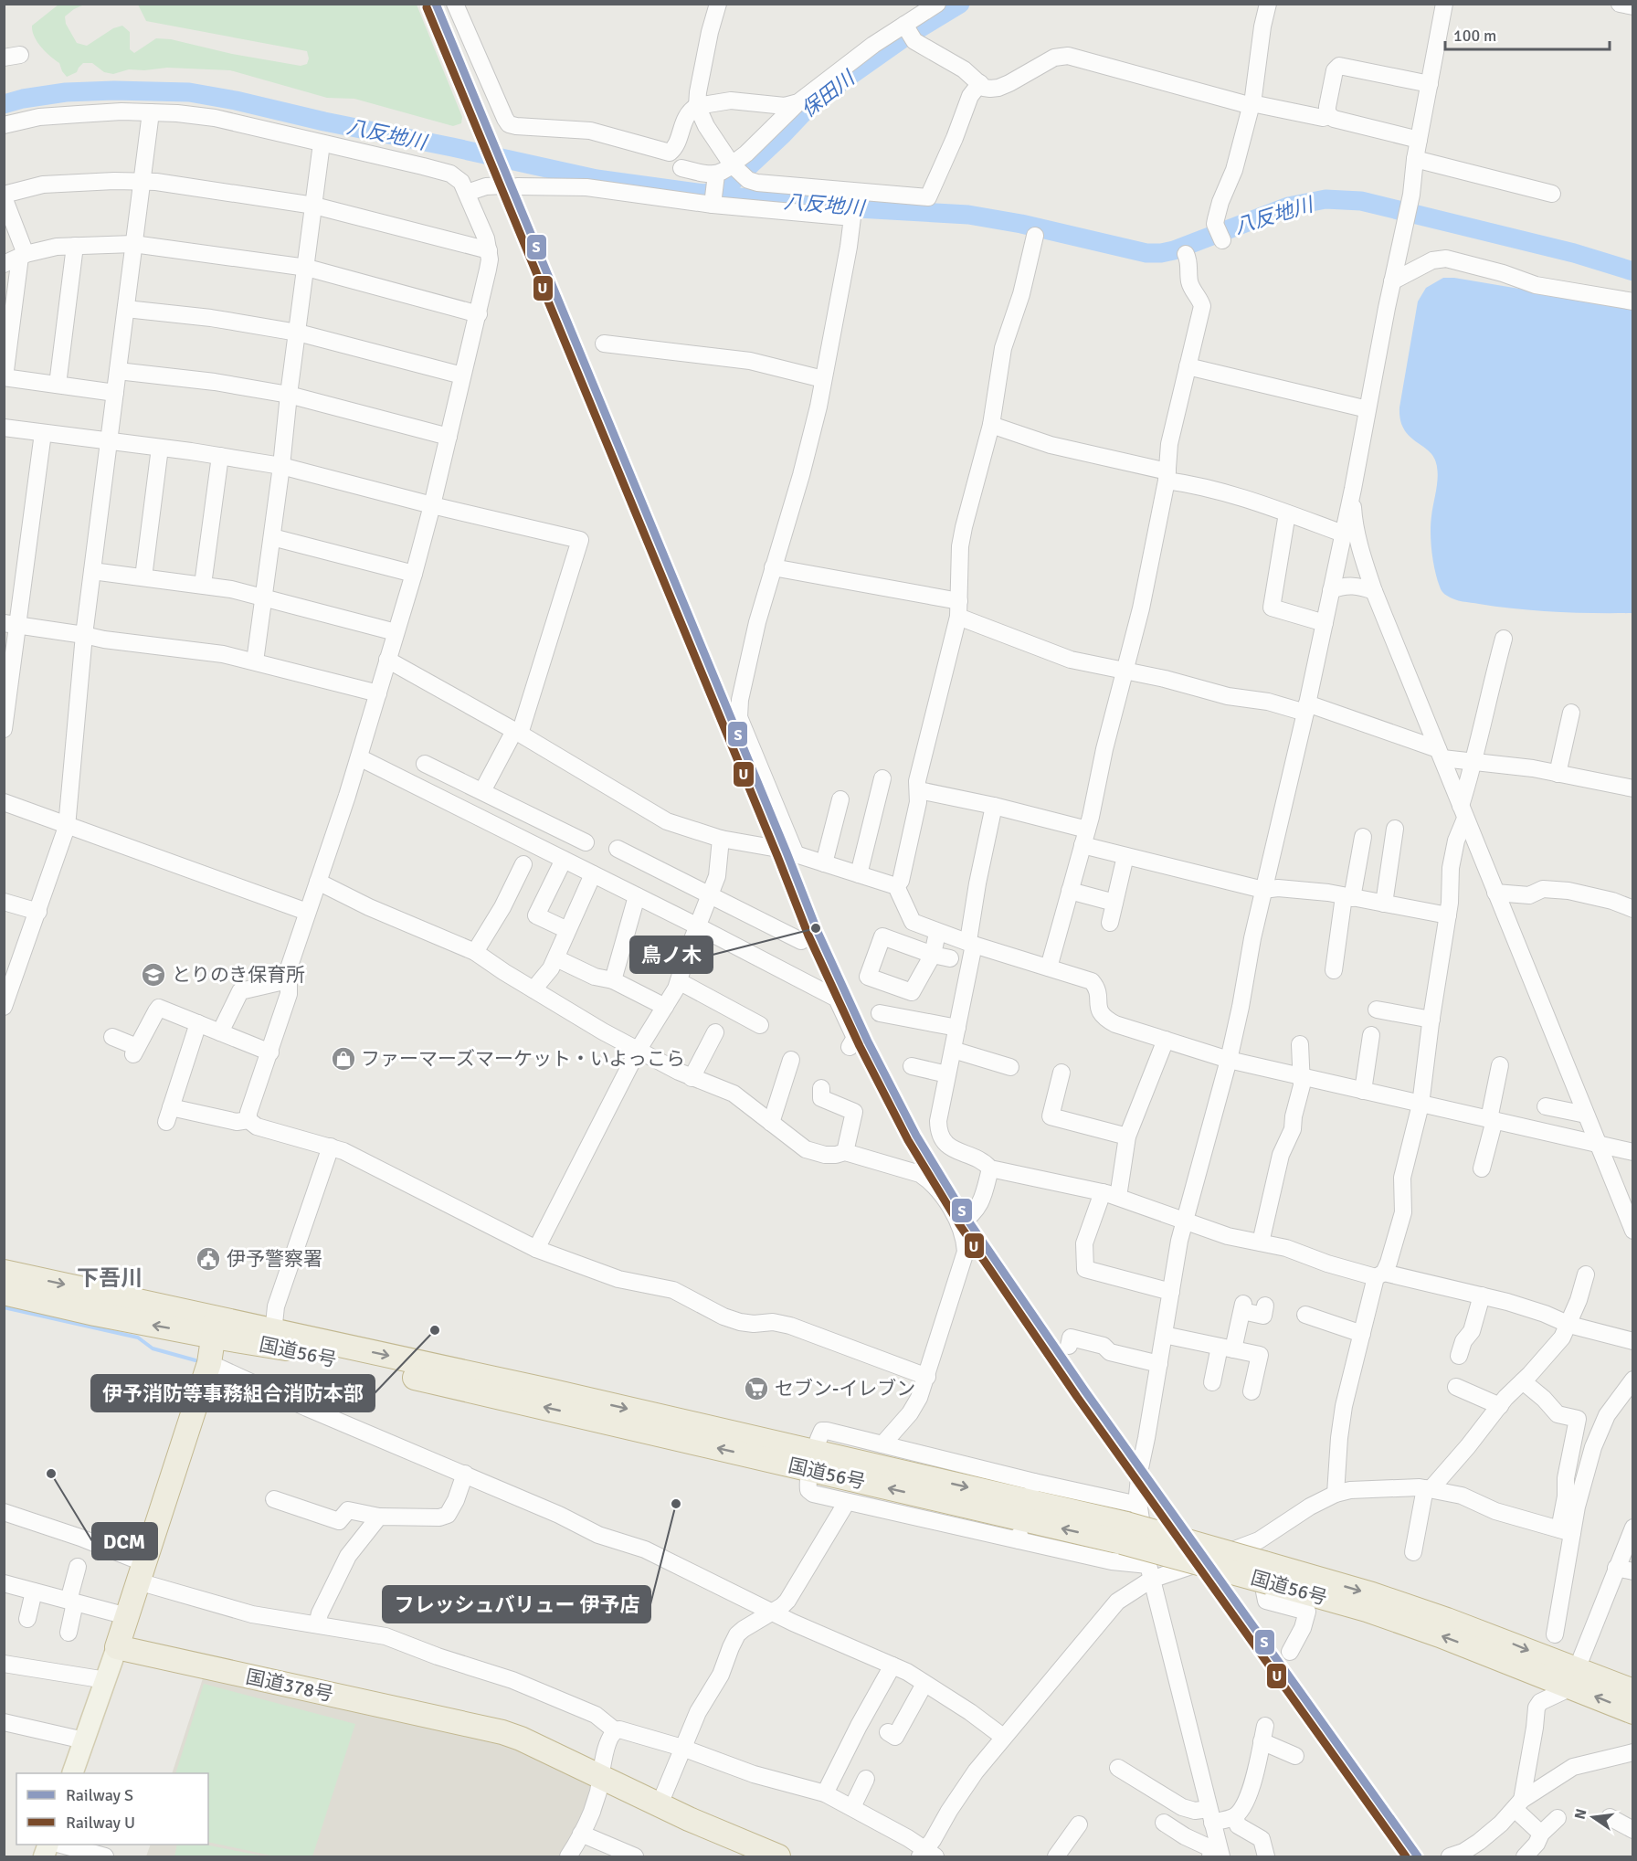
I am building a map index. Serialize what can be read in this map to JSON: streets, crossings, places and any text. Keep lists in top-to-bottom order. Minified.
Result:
{"streets":{"highway":["国道56号","国道378号"]},"districts":["下吾川"],"water":["保田川","八反地川"],"places":{"other":["鳥ノ木","伊予消防等事務組合消防本部","DCM","フレッシュバリュー 伊予店"],"school or university":["とりのき保育所"],"shop":["ファーマーズマーケット・いよっこら"],"public building":["伊予警察署"],"supermarket":["セブン-イレブン"]},"lines":["rail line S","rail line U"],"legend":["Railway S","Railway U"],"scale_bar":"100 m","north":"left"}
